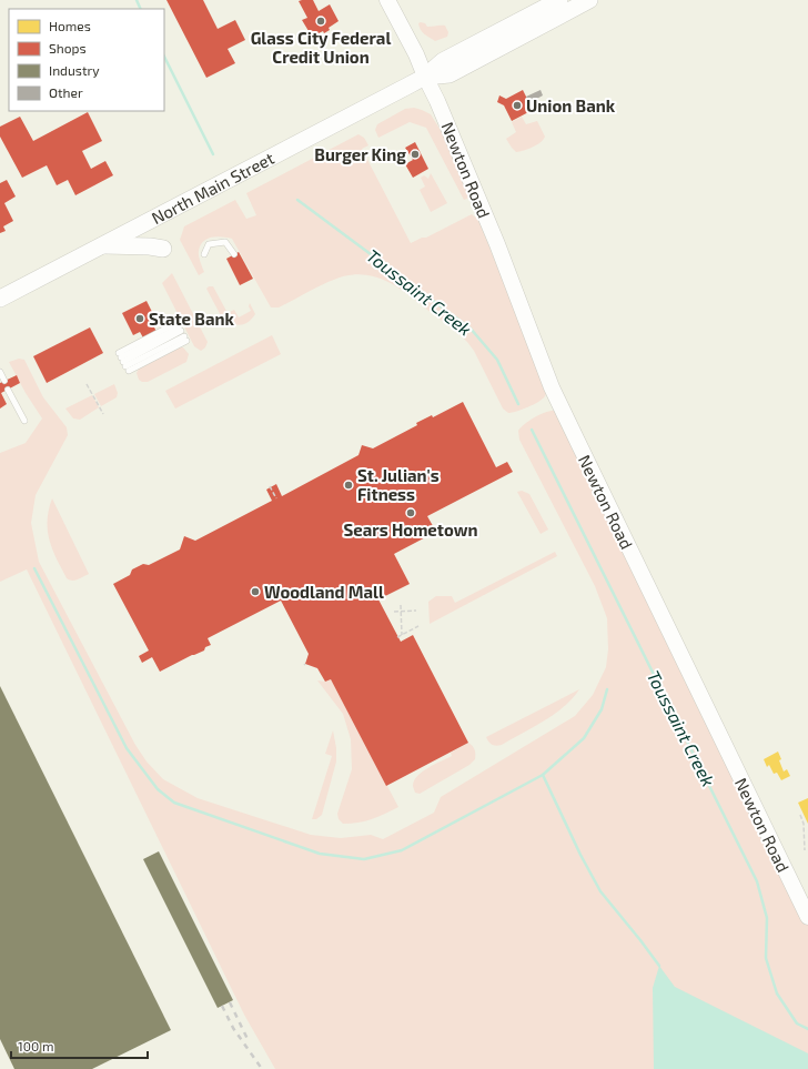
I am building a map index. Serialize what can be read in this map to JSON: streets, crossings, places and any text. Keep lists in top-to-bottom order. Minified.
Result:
{"streets":{"main road":["North Main Street"],"street":["Newton Road"]},"crossings":[["Newton Road","North Main Street"]],"water":["Toussaint Creek"],"places":["Glass City Federal Credit Union","Union Bank","Burger King","State Bank","St. Julian's Fitness","Sears Hometown","Woodland Mall"],"legend":["Homes","Shops","Industry","Other"],"scale_bar":"100 m"}
